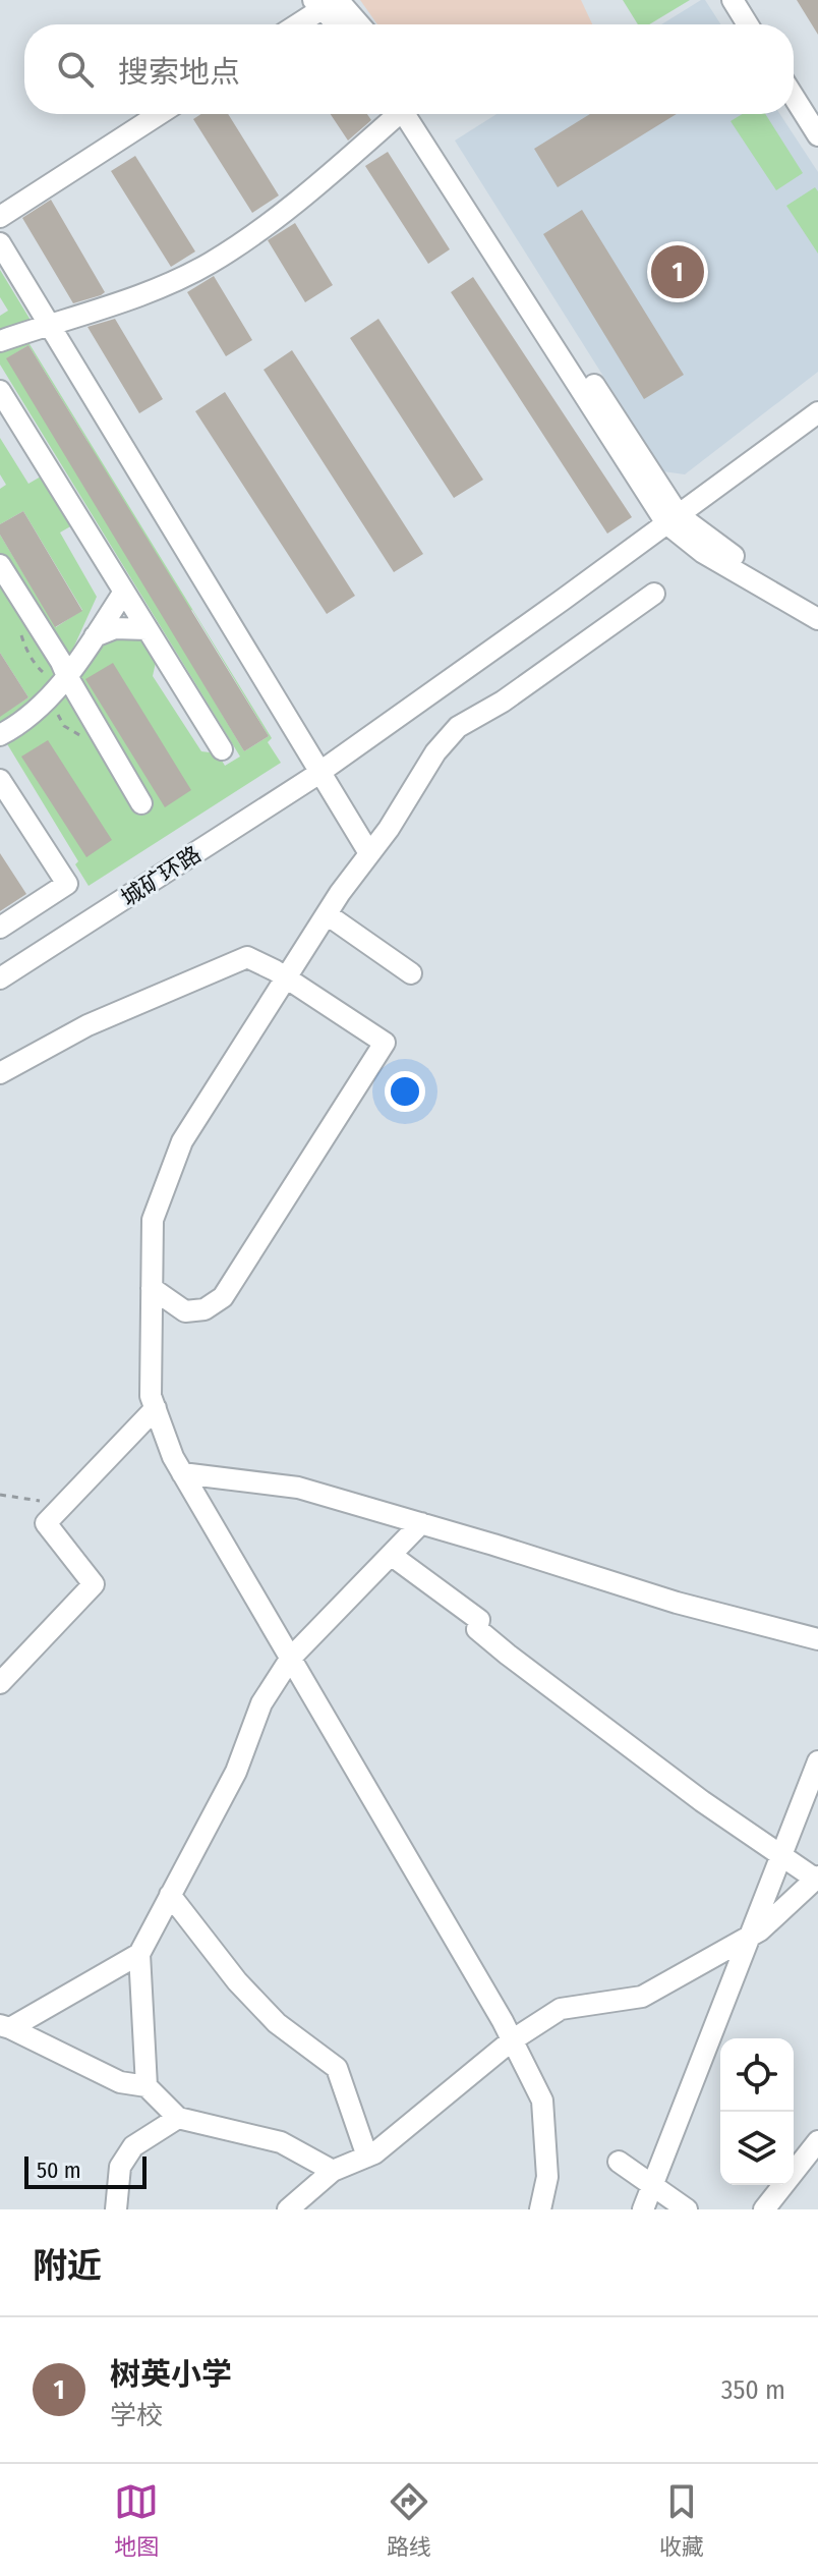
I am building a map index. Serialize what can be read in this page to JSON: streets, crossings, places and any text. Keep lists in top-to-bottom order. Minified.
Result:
{"streets":{"street":["城矿环路"]},"scale_bar":"50 m","page":{"search":"搜索地点","pins":"1","scale":"50 m","heading":"附近","list":[{"mark":"1","name":"树英小学","note":"学校","value":"350 m"}],"nav":["地图","路线","收藏"]}}
